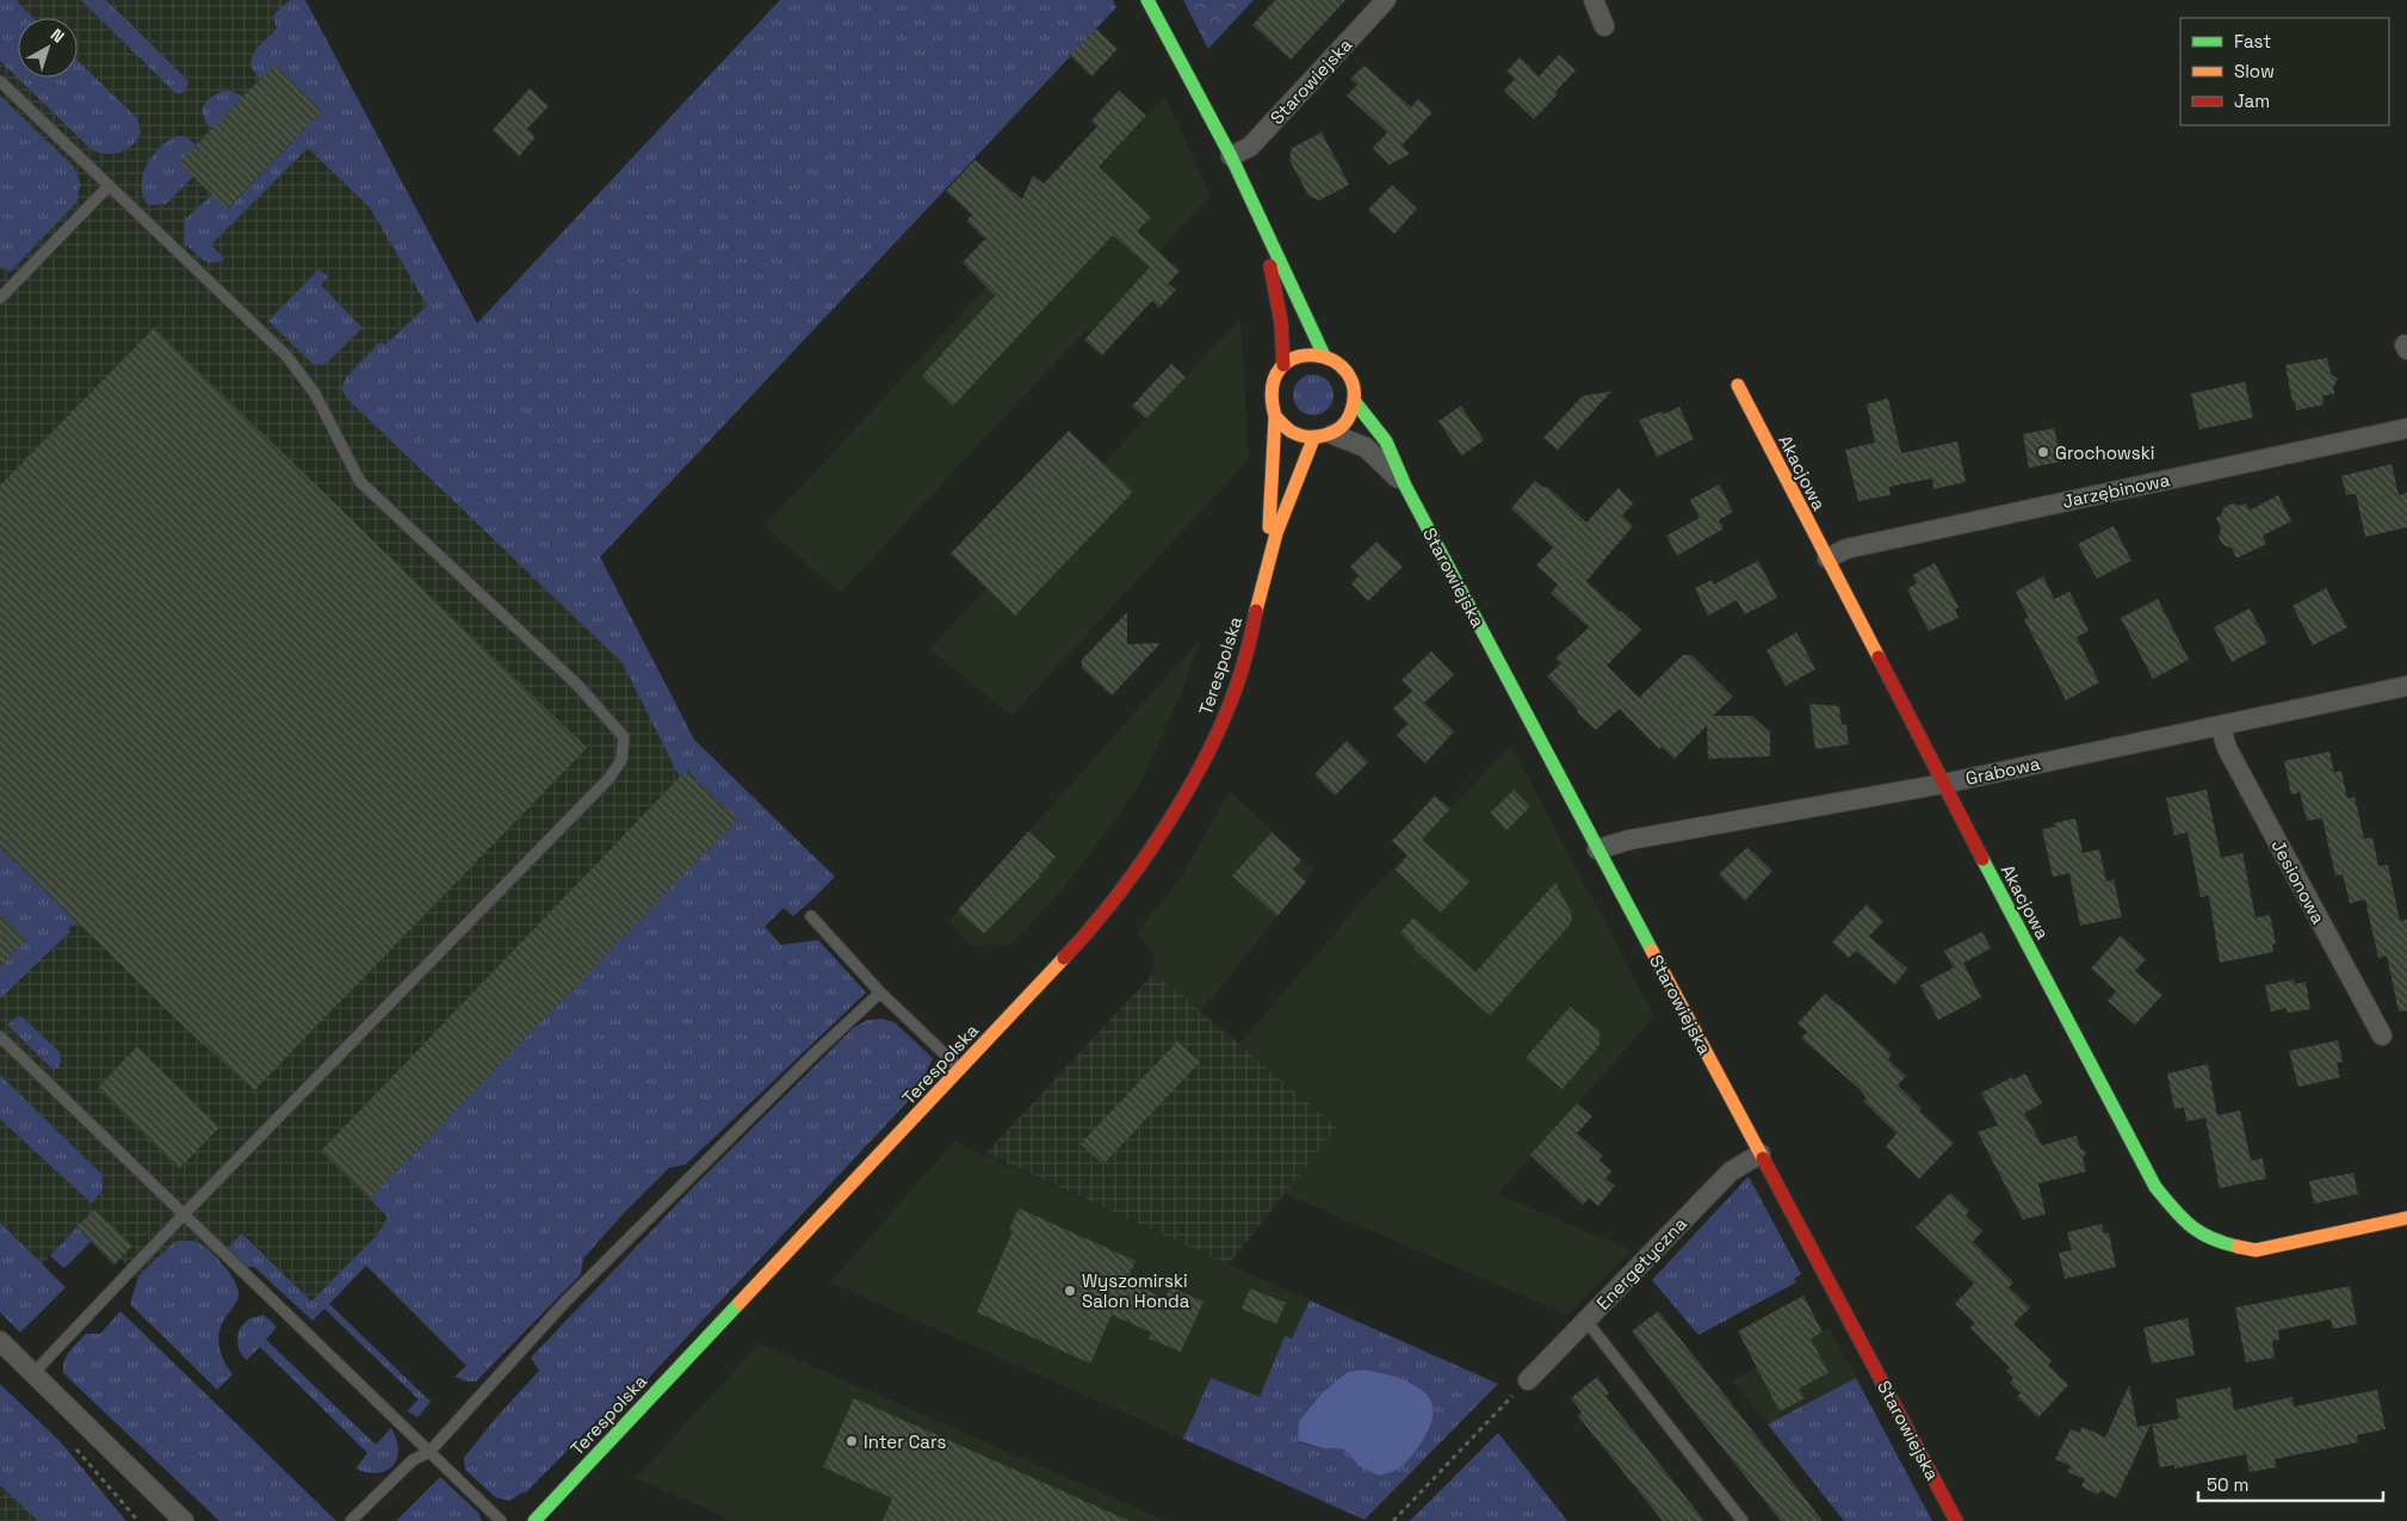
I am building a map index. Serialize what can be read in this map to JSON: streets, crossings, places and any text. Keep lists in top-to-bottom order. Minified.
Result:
{"streets":{"street":["Starowiejska","Akacjowa","Jarzębinowa","Terespolska","Grabowa","Jesionowa","Energetyczna"]},"crossings":[["Starowiejska","Terespolska"],["Starowiejska","Grabowa"],["Starowiejska","Energetyczna"],["Akacjowa","Jarzębinowa"],["Akacjowa","Grabowa"],["Grabowa","Jesionowa"]],"places":["Grochowski","Wyszomirski Salon Honda","Inter Cars"],"legend":["Fast","Slow","Jam"],"scale_bar":"50 m","north":"top right"}
